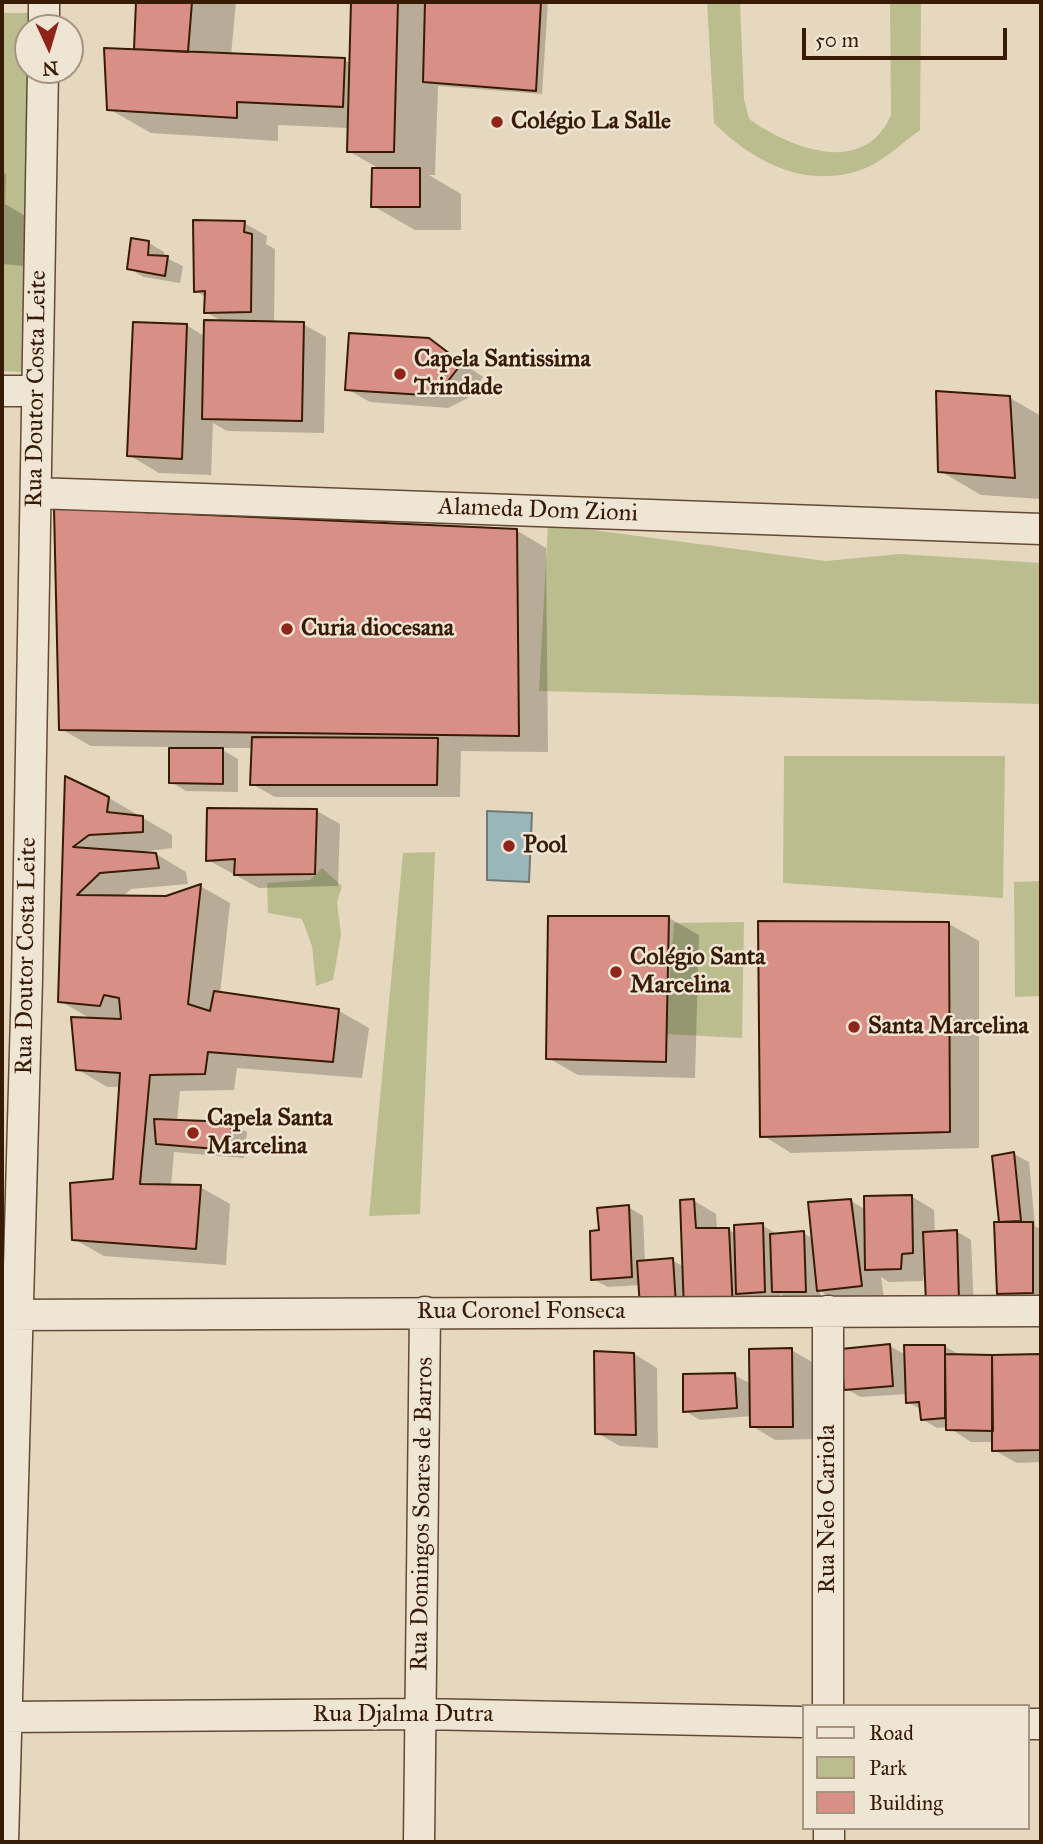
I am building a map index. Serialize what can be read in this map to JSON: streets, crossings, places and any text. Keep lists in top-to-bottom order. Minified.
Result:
{"streets":{"street":["Rua Doutor Costa Leite","Alameda Dom Zioni","Rua Coronel Fonseca","Rua Nelo Cariola","Rua Domingos Soares de Barros","Rua Djalma Dutra"]},"crossings":[["Rua Doutor Costa Leite","Alameda Dom Zioni"],["Rua Doutor Costa Leite","Rua Coronel Fonseca"],["Rua Doutor Costa Leite","Rua Djalma Dutra"],["Rua Coronel Fonseca","Rua Nelo Cariola"],["Rua Coronel Fonseca","Rua Domingos Soares de Barros"],["Rua Domingos Soares de Barros","Rua Djalma Dutra"]],"places":["Colégio La Salle","Capela Santissima Trindade","Curia diocesana","Pool","Colégio Santa Marcelina","Santa Marcelina","Capela Santa Marcelina"],"legend":["Road","Park","Building"],"scale_bar":"50 m","north":"bottom"}
